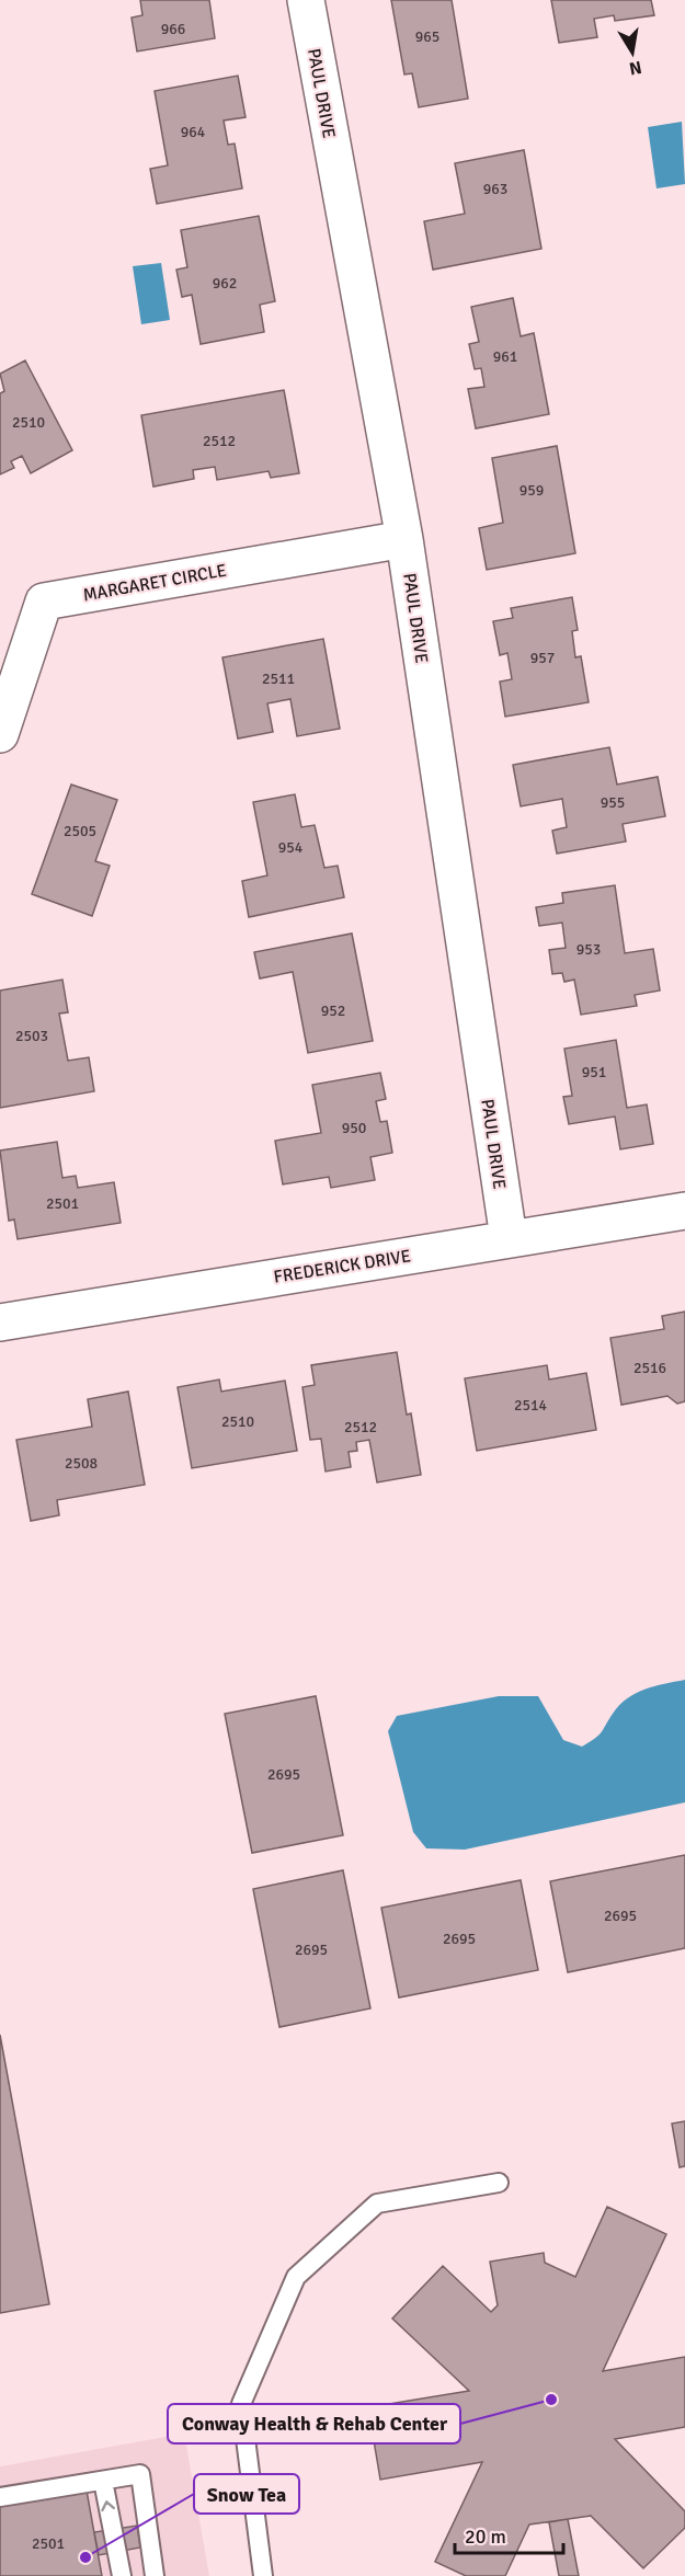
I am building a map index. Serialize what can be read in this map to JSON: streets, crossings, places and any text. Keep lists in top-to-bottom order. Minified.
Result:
{"streets":{"street":["PAUL DRIVE","MARGARET CIRCLE","FREDERICK DRIVE"]},"crossings":[["PAUL DRIVE","MARGARET CIRCLE"],["PAUL DRIVE","FREDERICK DRIVE"]],"places":["Conway Health & Rehab Center","Snow Tea"],"house_numbers":["966","965","964","963","962","961","2510","2512","959","957","2511","955","2505","954","953","952","2503","951","950","2501","2516","2514","2510","2512","2508","2695","2695","2695","2695","2501"],"scale_bar":"20 m","north":"bottom"}
